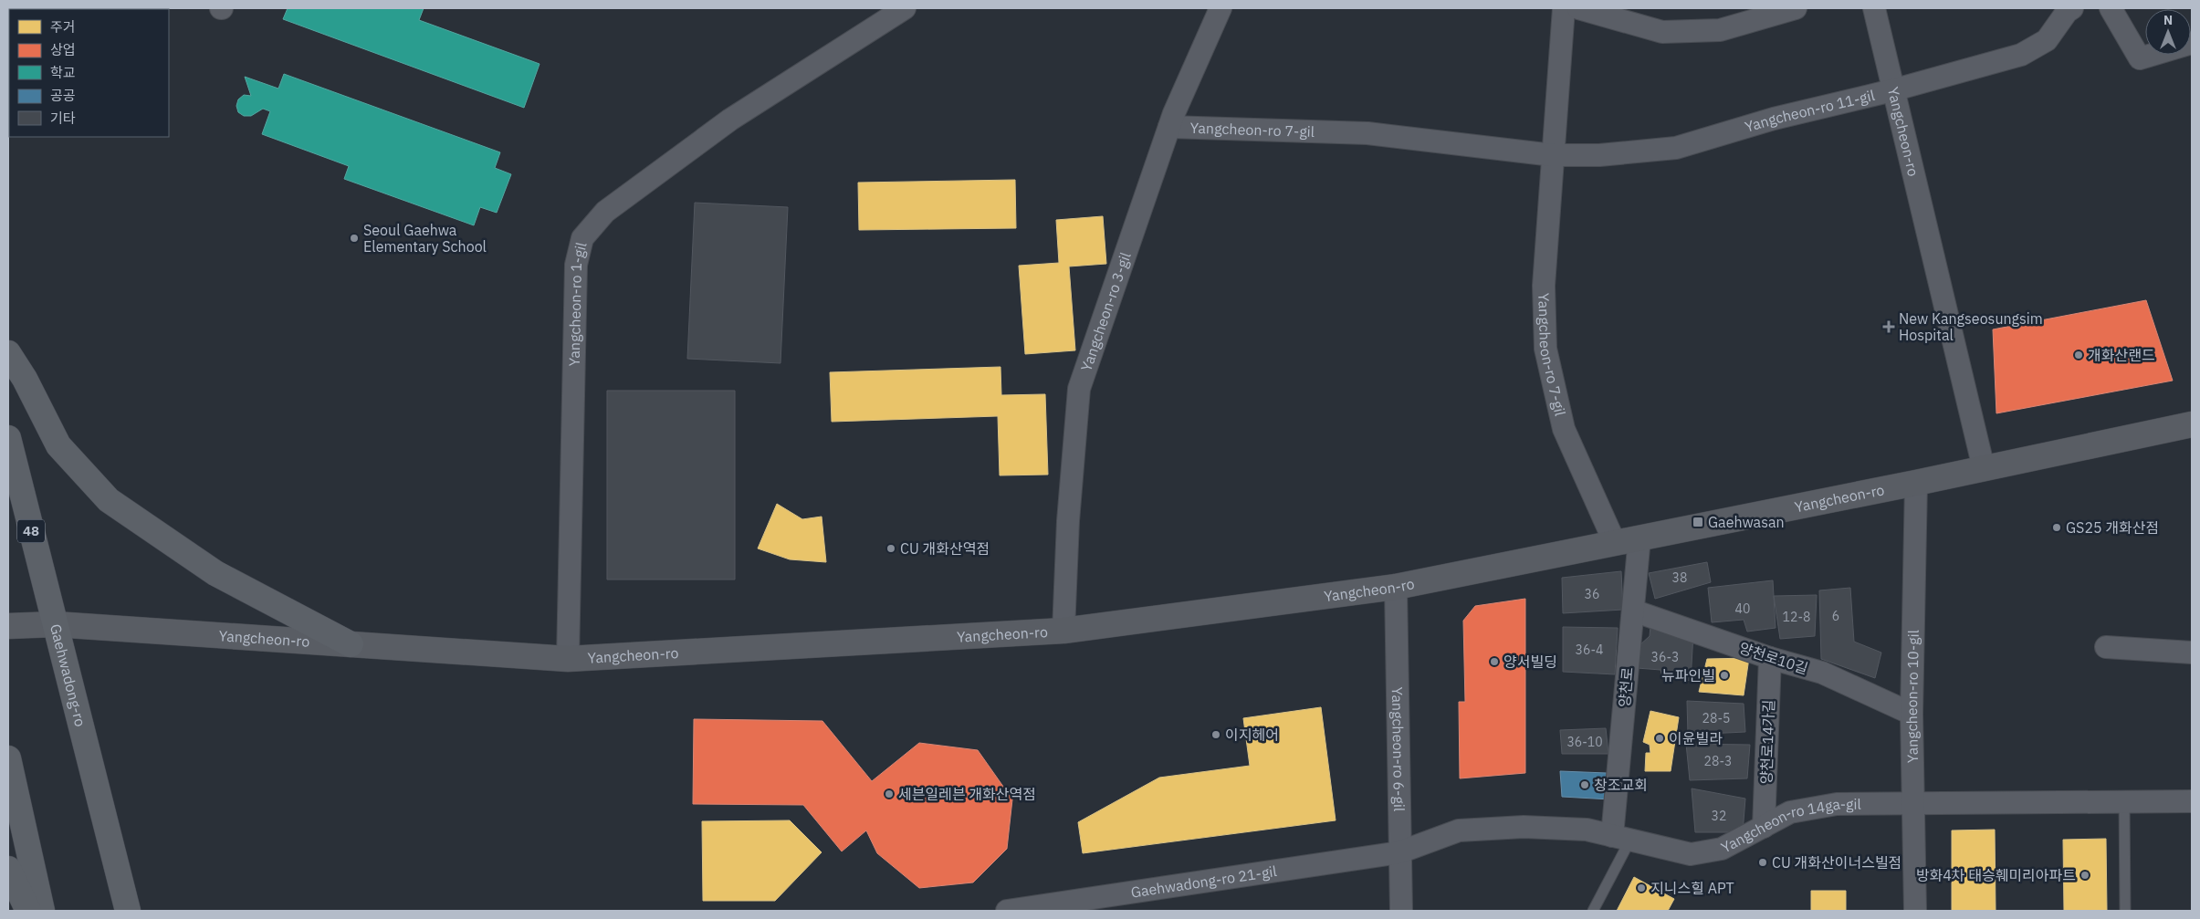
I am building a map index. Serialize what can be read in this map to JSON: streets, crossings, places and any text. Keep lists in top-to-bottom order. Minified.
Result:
{"streets":{"main road":["Yangcheon-ro","48","Gaehwadong-ro"],"street":["Yangcheon-ro 11-gil","Yangcheon-ro 7-gil","Yangcheon-ro 1-gil","Yangcheon-ro 3-gil","양천로10길","양천로","Yangcheon-ro 10-gil","양천로14가길","Yangcheon-ro 6-gil","Yangcheon-ro 14ga-gil","Gaehwadong-ro 21-gil"]},"crossings":[["Yangcheon-ro 11-gil","Yangcheon-ro 7-gil"],["Yangcheon-ro 11-gil","Yangcheon-ro"],["Yangcheon-ro 7-gil","Yangcheon-ro"],["Yangcheon-ro 7-gil","Yangcheon-ro 3-gil"],["Yangcheon-ro","Yangcheon-ro 1-gil"],["Yangcheon-ro","Yangcheon-ro 3-gil"],["Yangcheon-ro","Gaehwadong-ro"],["Yangcheon-ro","양천로"],["Yangcheon-ro","Yangcheon-ro 10-gil"],["Yangcheon-ro","Yangcheon-ro 6-gil"],["양천로10길","양천로"],["양천로10길","Yangcheon-ro 10-gil"],["양천로10길","양천로14가길"],["양천로","Yangcheon-ro 14ga-gil"],["Yangcheon-ro 10-gil","Yangcheon-ro 14ga-gil"],["양천로14가길","Yangcheon-ro 14ga-gil"],["Yangcheon-ro 6-gil","Yangcheon-ro 14ga-gil"],["Yangcheon-ro 6-gil","Gaehwadong-ro 21-gil"],["Yangcheon-ro 14ga-gil","Gaehwadong-ro 21-gil"]],"places":{"other":["Seoul Gaehwa Elementary School","개화산랜드","GS25 개화산점","CU 개화산역점","양서빌딩","뉴파인빌","이지헤어","이윤빌라","창조교회","세븐일레븐 개화산역점","CU 개화산이너스빌점","방화4차 태승훼미리아파트","지니스힐 APT"],"health":["New Kangseosungsim Hospital"],"transit":["Gaehwasan"]},"house_numbers":["38","36","40","6","12-8","36-4","36-3","28-5","36-10","28-3","32"],"legend":["주거","상업","학교","공공","기타"],"north":"top"}
